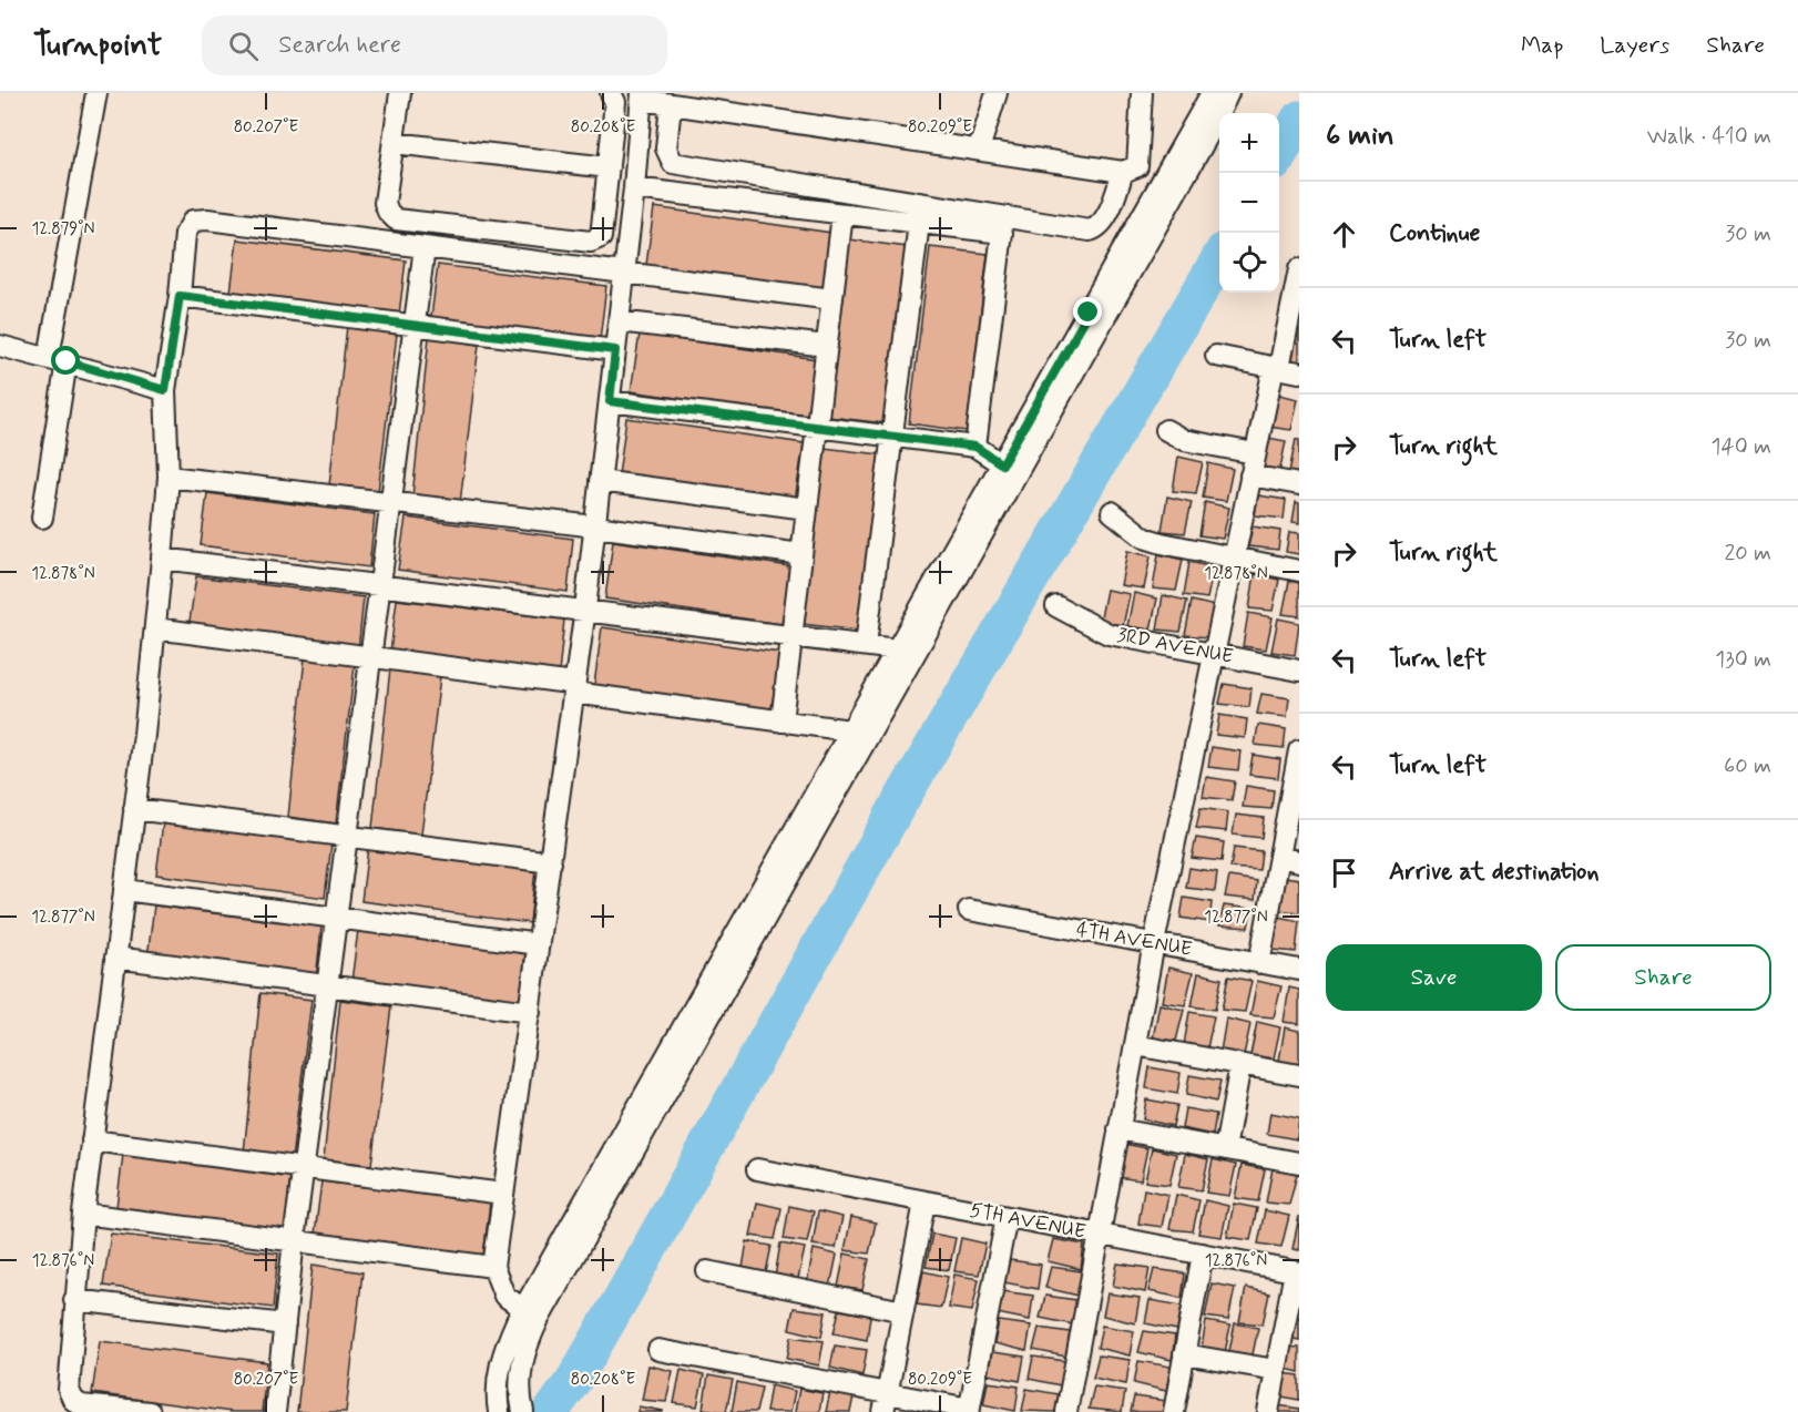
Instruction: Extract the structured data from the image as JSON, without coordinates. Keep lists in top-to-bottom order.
{
  "streets": {
    "street": ["3RD AVENUE", "4TH AVENUE", "5TH AVENUE"]
  },
  "page": {
    "header": "Turnpoint",
    "search": "Search here",
    "nav": ["Map", "Layers", "Share"],
    "heading": ["6 min", "Walk · 410 m"],
    "map_buttons": ["+", "−"],
    "list": [
      ["Continue", "30 m"],
      ["Turn left", "30 m"],
      ["Turn right", "140 m"],
      ["Turn right", "20 m"],
      ["Turn left", "130 m"],
      ["Turn left", "60 m"],
      "Arrive at destination"
    ],
    "buttons": ["Save", "Share"]
  },
  "coordinates": [
    "80.207°E",
    "80.208°E",
    "80.209°E",
    "12.879°N",
    "12.878°N",
    "12.877°N",
    "12.876°N"
  ]
}
